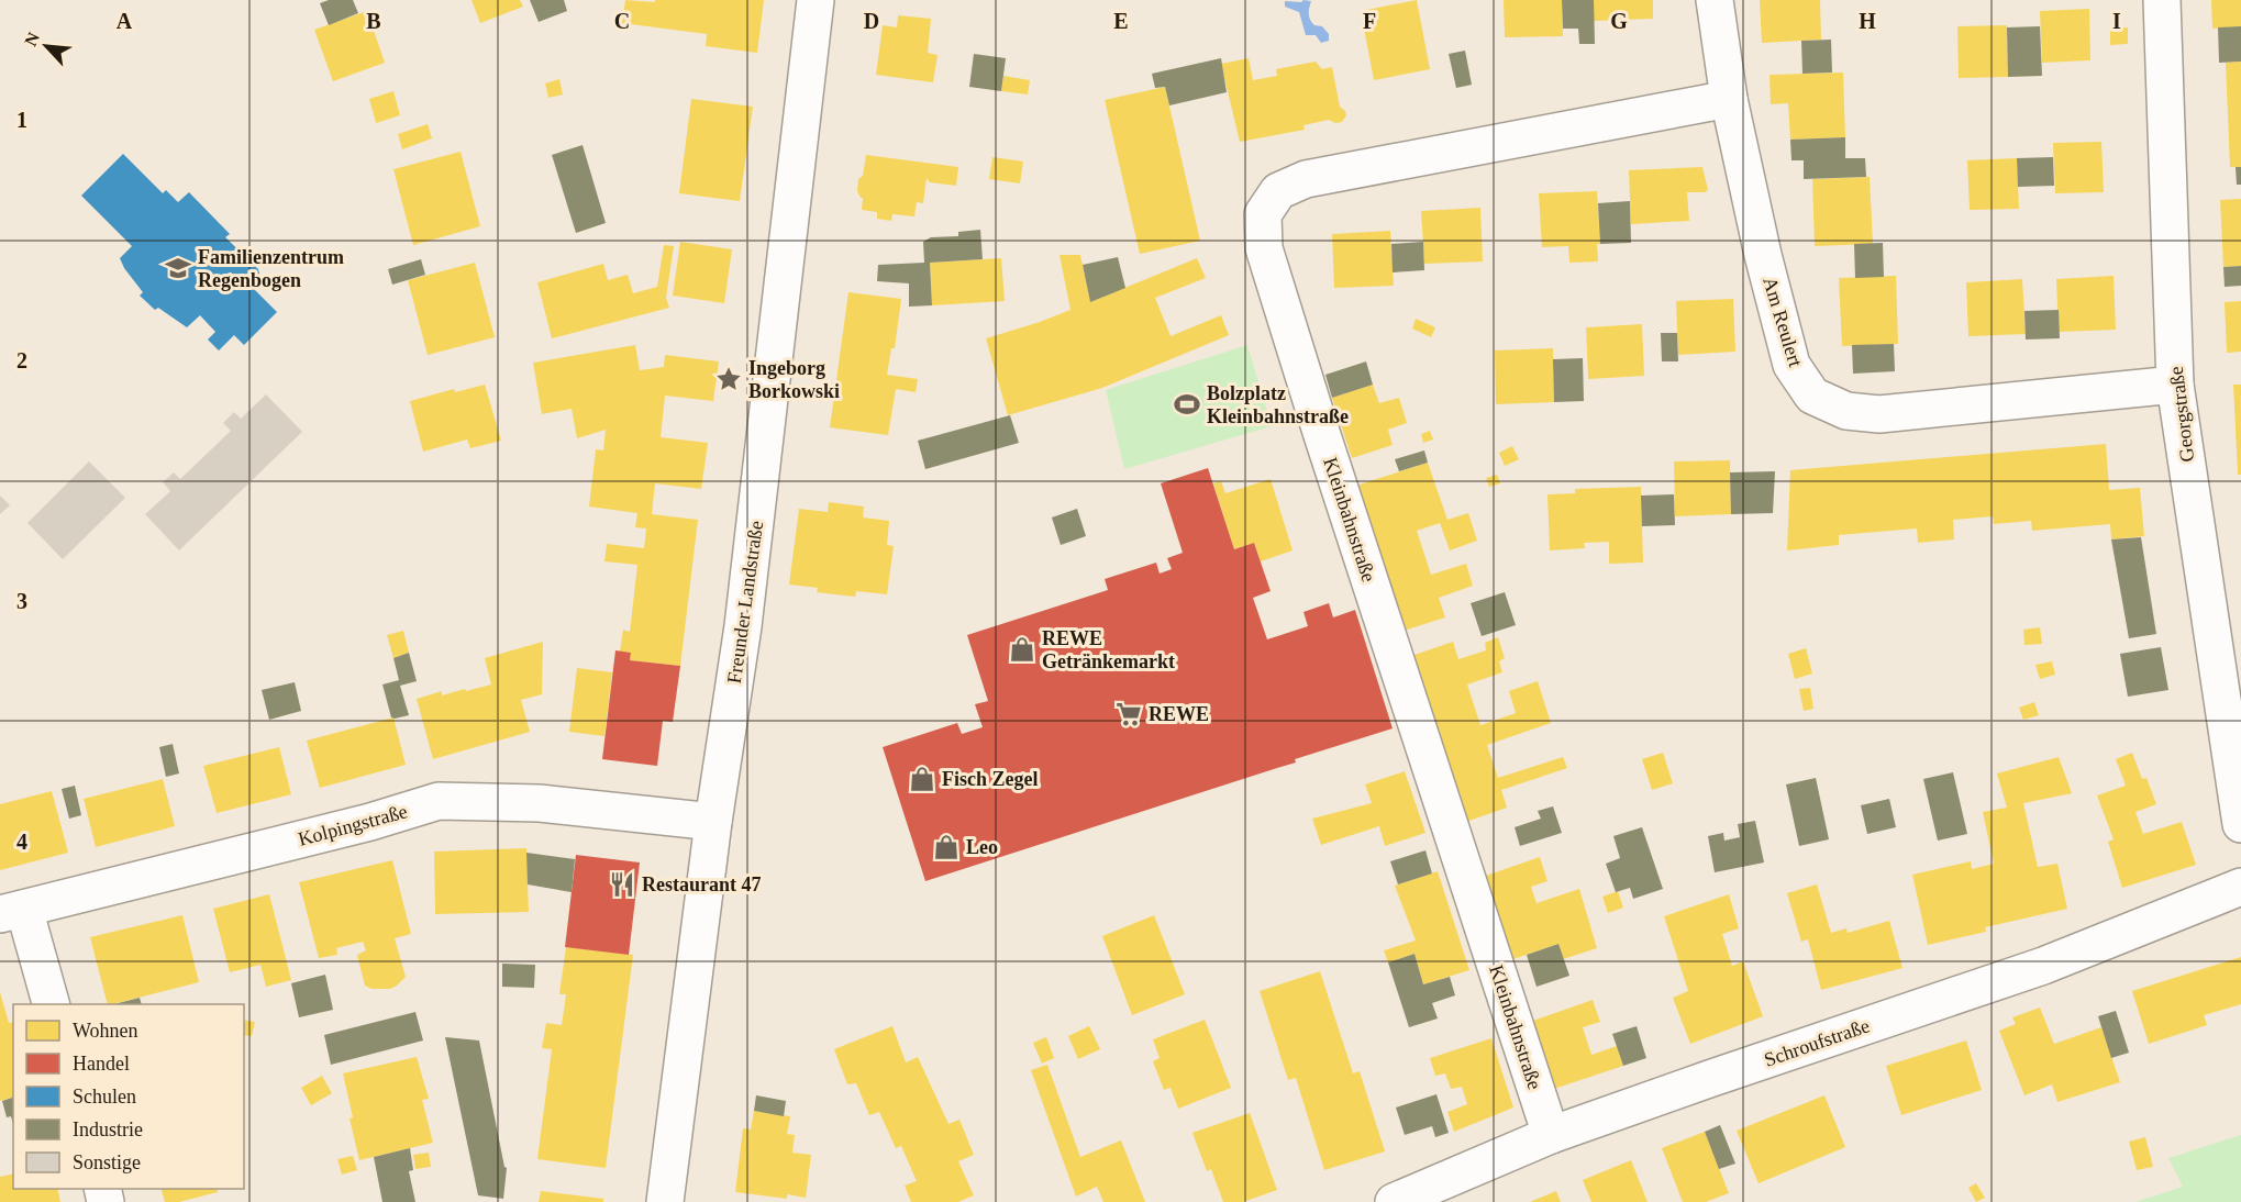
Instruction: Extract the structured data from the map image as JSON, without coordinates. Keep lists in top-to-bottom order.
{
  "streets": {
    "street": [
      "Am Reulert",
      "Georgstraße",
      "Kleinbahnstraße",
      "Freunder Landstraße",
      "Kolpingstraße",
      "Schroufstraße"
    ]
  },
  "crossings": [
    ["Am Reulert", "Georgstraße"],
    ["Am Reulert", "Kleinbahnstraße"],
    ["Kleinbahnstraße", "Schroufstraße"],
    ["Freunder Landstraße", "Kolpingstraße"]
  ],
  "places": {
    "school or university": ["Familienzentrum Regenbogen"],
    "place": ["Ingeborg Borkowski"],
    "sports": ["Bolzplatz Kleinbahnstraße"],
    "shop": ["REWE Getränkemarkt", "Fisch Zegel", "Leo"],
    "supermarket": ["REWE"],
    "restaurant": ["Restaurant 47"]
  },
  "legend": [
    "Wohnen",
    "Handel",
    "Schulen",
    "Industrie",
    "Sonstige"
  ],
  "north": "top left",
  "grid": {
    "columns": [
      "A",
      "B",
      "C",
      "D",
      "E",
      "F",
      "G",
      "H",
      "I"
    ],
    "rows": [
      "1",
      "2",
      "3",
      "4"
    ]
  }
}
